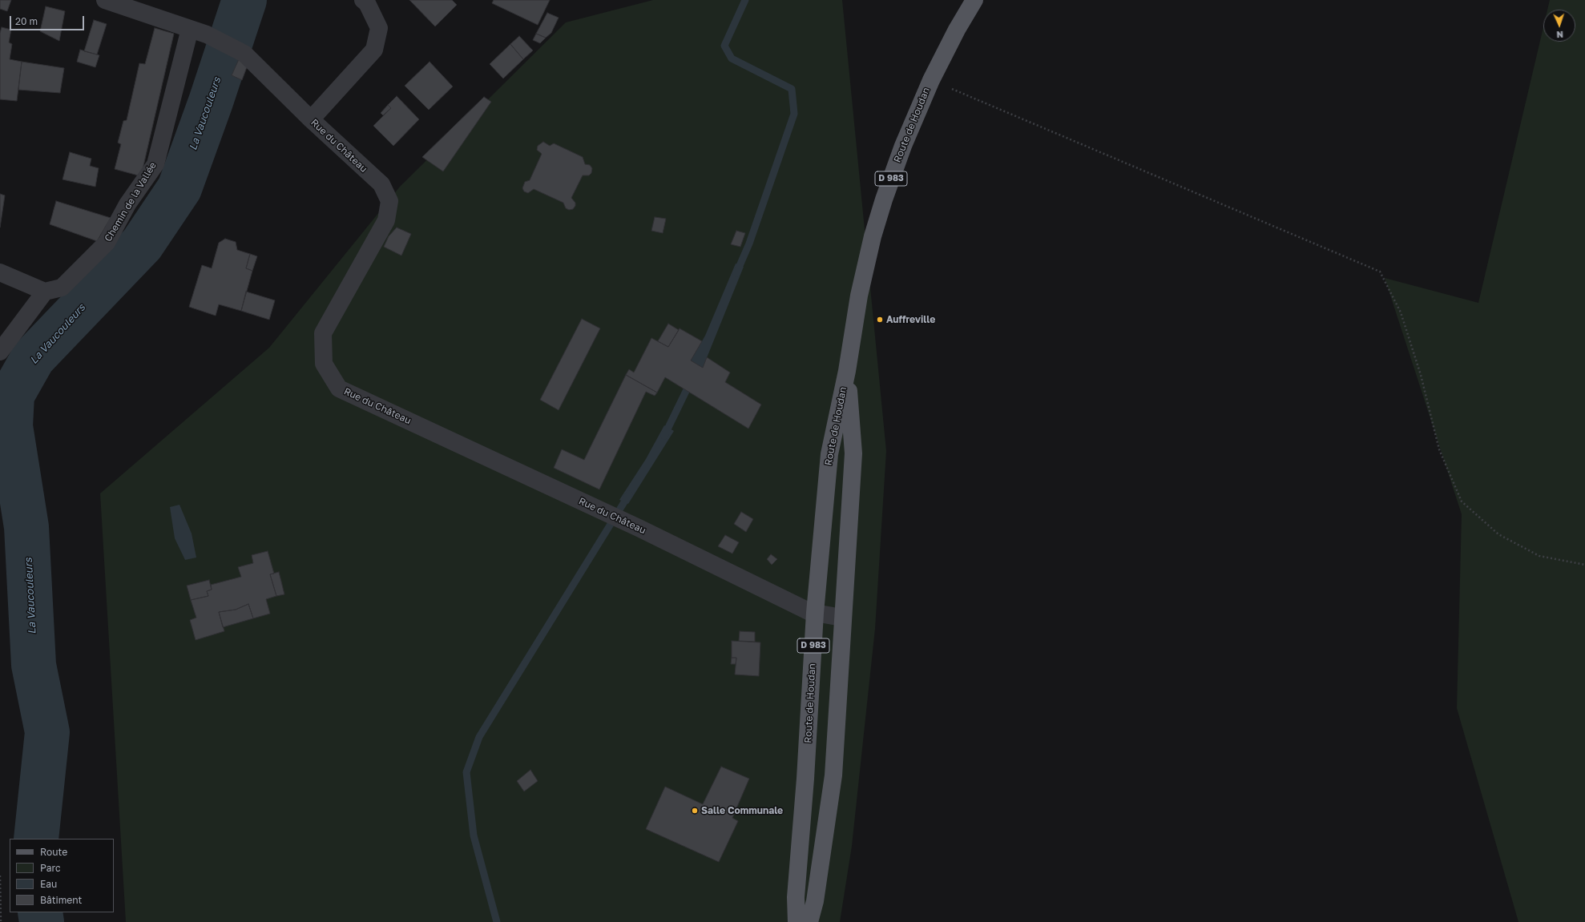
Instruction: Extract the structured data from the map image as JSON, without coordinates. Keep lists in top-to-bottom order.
{
  "streets": {
    "main road": ["Route de Houdan", "D 983"],
    "street": ["Rue du Château", "Chemin de la Vallée"]
  },
  "crossings": [
    ["Route de Houdan", "Rue du Château"],
    ["Rue du Château", "Chemin de la Vallée"]
  ],
  "water": ["La Vaucouleurs"],
  "places": ["Auffreville", "Salle Communale"],
  "legend": [
    "Route",
    "Parc",
    "Eau",
    "Bâtiment"
  ],
  "scale_bar": "20 m",
  "north": "bottom"
}
